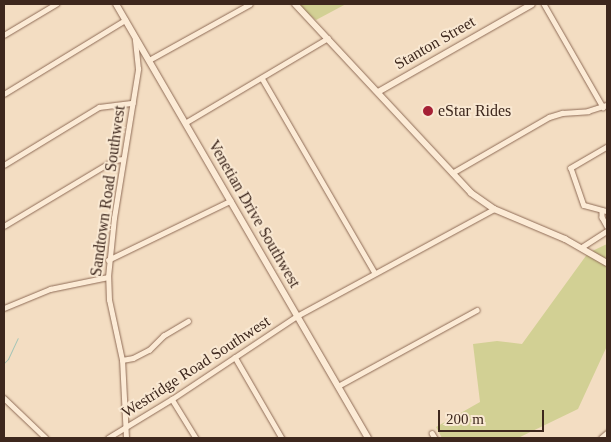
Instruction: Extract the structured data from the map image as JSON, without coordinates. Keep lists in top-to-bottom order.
{
  "streets": {
    "street": [
      "Stanton Street",
      "Sandtown Road Southwest",
      "Venetian Drive Southwest",
      "Westridge Road Southwest"
    ]
  },
  "crossings": [
    ["Sandtown Road Southwest", "Venetian Drive Southwest"],
    ["Sandtown Road Southwest", "Westridge Road Southwest"],
    ["Venetian Drive Southwest", "Westridge Road Southwest"]
  ],
  "places": ["eStar Rides"],
  "scale_bar": "200 m"
}
